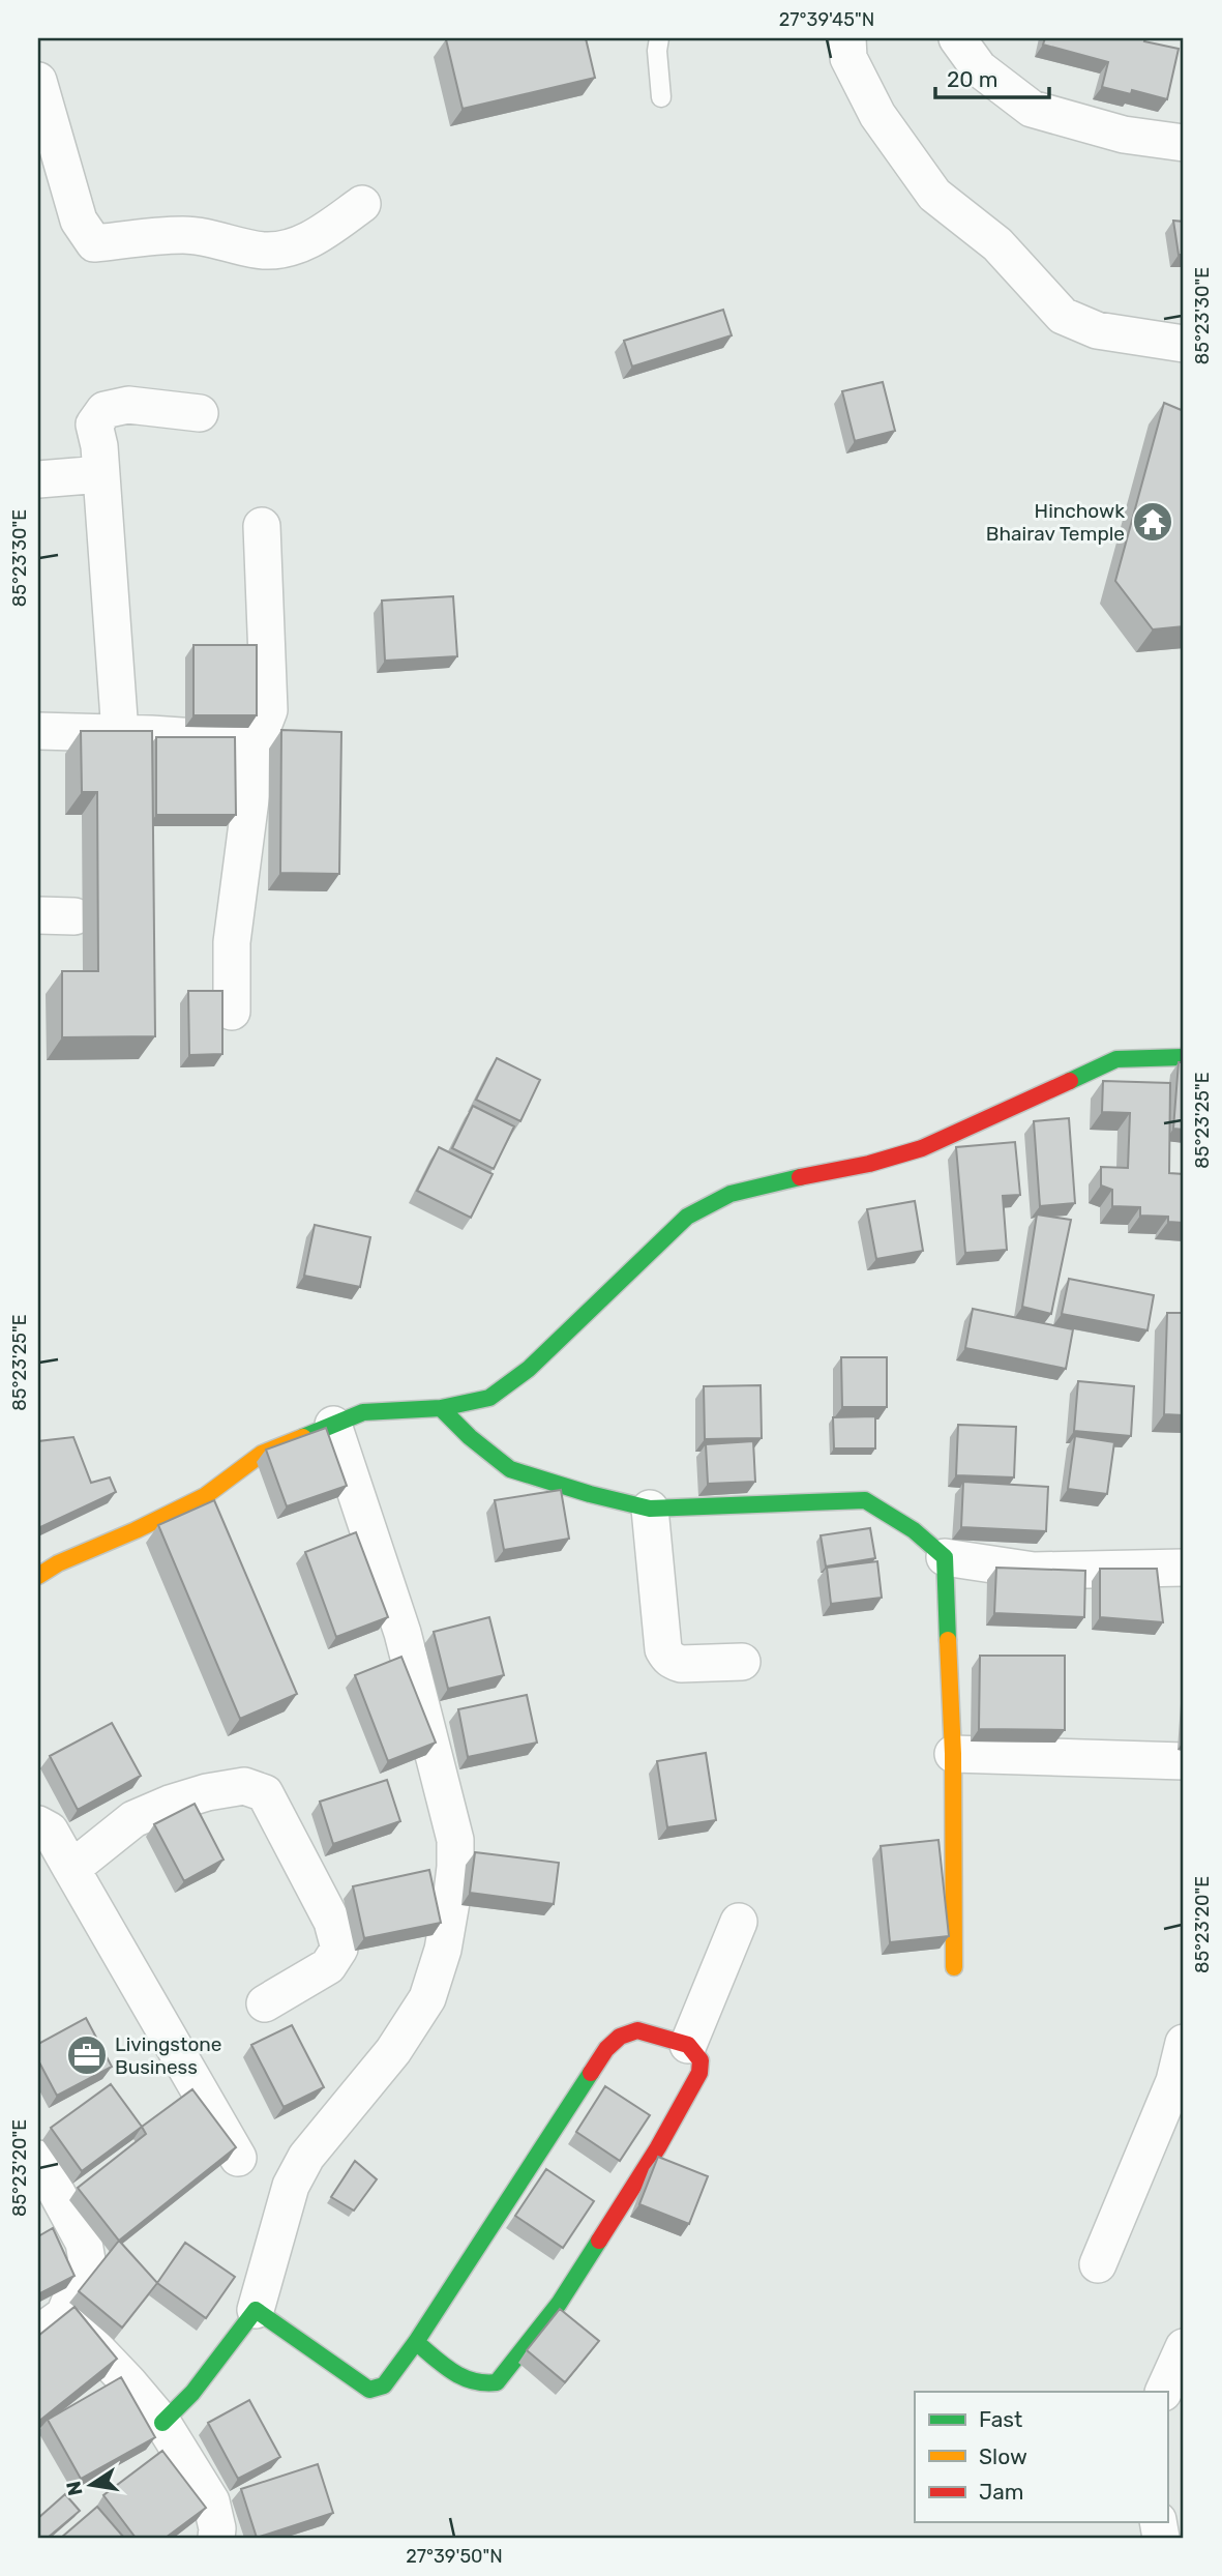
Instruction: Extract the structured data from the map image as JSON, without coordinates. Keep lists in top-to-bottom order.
{
  "places": {
    "temple": ["Hinchowk Bhairav Temple"],
    "office": ["Livingstone Business"]
  },
  "legend": ["Fast", "Slow", "Jam"],
  "scale_bar": "20 m",
  "north": "left",
  "coordinates": [
    "27°39'45\"N",
    "85°23'30\"E",
    "85°23'25\"E",
    "85°23'20\"E",
    "27°39'50\"N"
  ]
}
